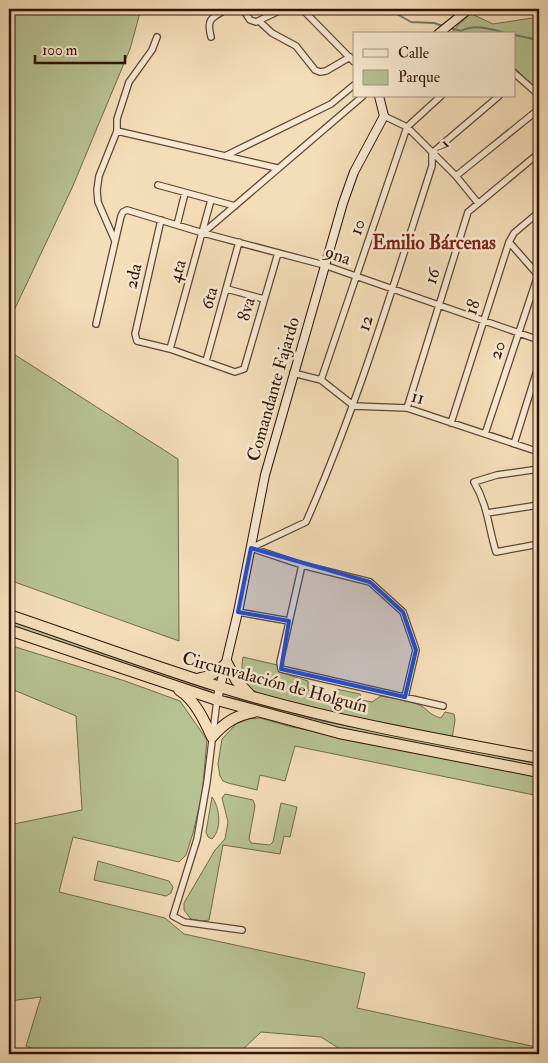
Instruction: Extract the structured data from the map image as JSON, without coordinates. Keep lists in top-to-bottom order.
{
  "streets": {
    "highway": ["Circunvalación de Holguín"],
    "street": [
      "7",
      "10",
      "9na",
      "4ta",
      "2da",
      "16",
      "6ta",
      "18",
      "8va",
      "12",
      "20",
      "Comandante Fajardo",
      "11"
    ]
  },
  "crossings": [
    ["7", "10"],
    ["7", "16"],
    ["7", "12"],
    ["7", "Comandante Fajardo"],
    ["10", "9na"],
    ["9na", "4ta"],
    ["9na", "2da"],
    ["9na", "16"],
    ["9na", "6ta"],
    ["9na", "18"],
    ["9na", "8va"],
    ["9na", "12"],
    ["9na", "20"],
    ["9na", "Comandante Fajardo"],
    ["4ta", "2da"],
    ["16", "11"],
    ["6ta", "8va"],
    ["18", "11"],
    ["12", "Comandante Fajardo"],
    ["12", "11"],
    ["20", "11"],
    ["Comandante Fajardo", "Circunvalación de Holguín"]
  ],
  "districts": ["Emilio Bárcenas"],
  "legend": ["Calle", "Parque"],
  "scale_bar": "100 m"
}
